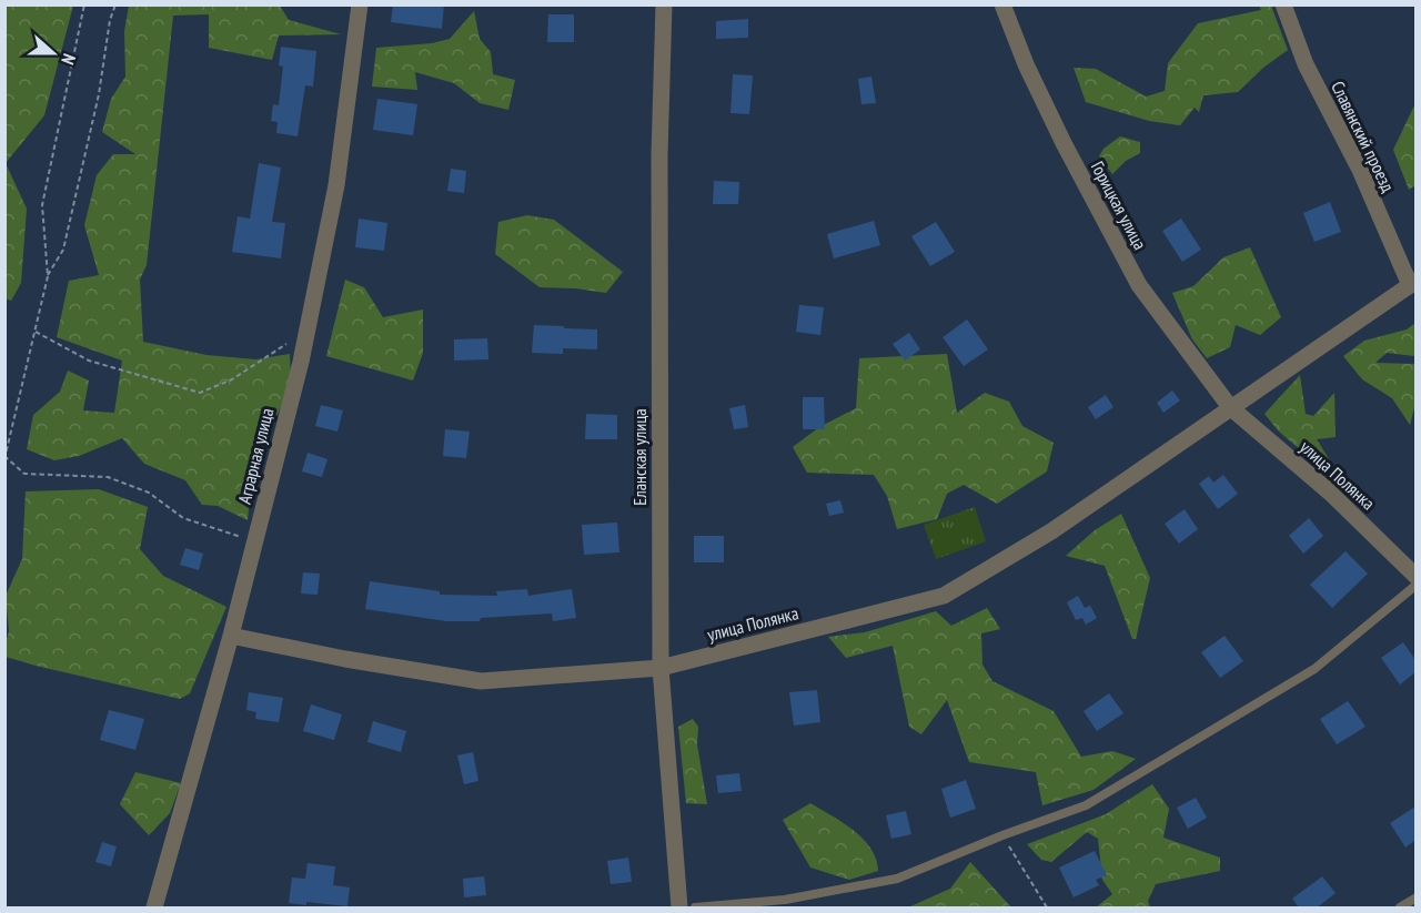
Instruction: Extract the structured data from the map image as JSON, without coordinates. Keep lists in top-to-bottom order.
{
  "streets": {
    "street": [
      "Славянский проезд",
      "Горицкая улица",
      "Аграрная улица",
      "Еланская улица",
      "улица Полянка"
    ]
  },
  "crossings": [
    ["Славянский проезд", "улица Полянка"],
    ["Горицкая улица", "улица Полянка"],
    ["Аграрная улица", "улица Полянка"],
    ["Еланская улица", "улица Полянка"]
  ],
  "north": "right"
}
